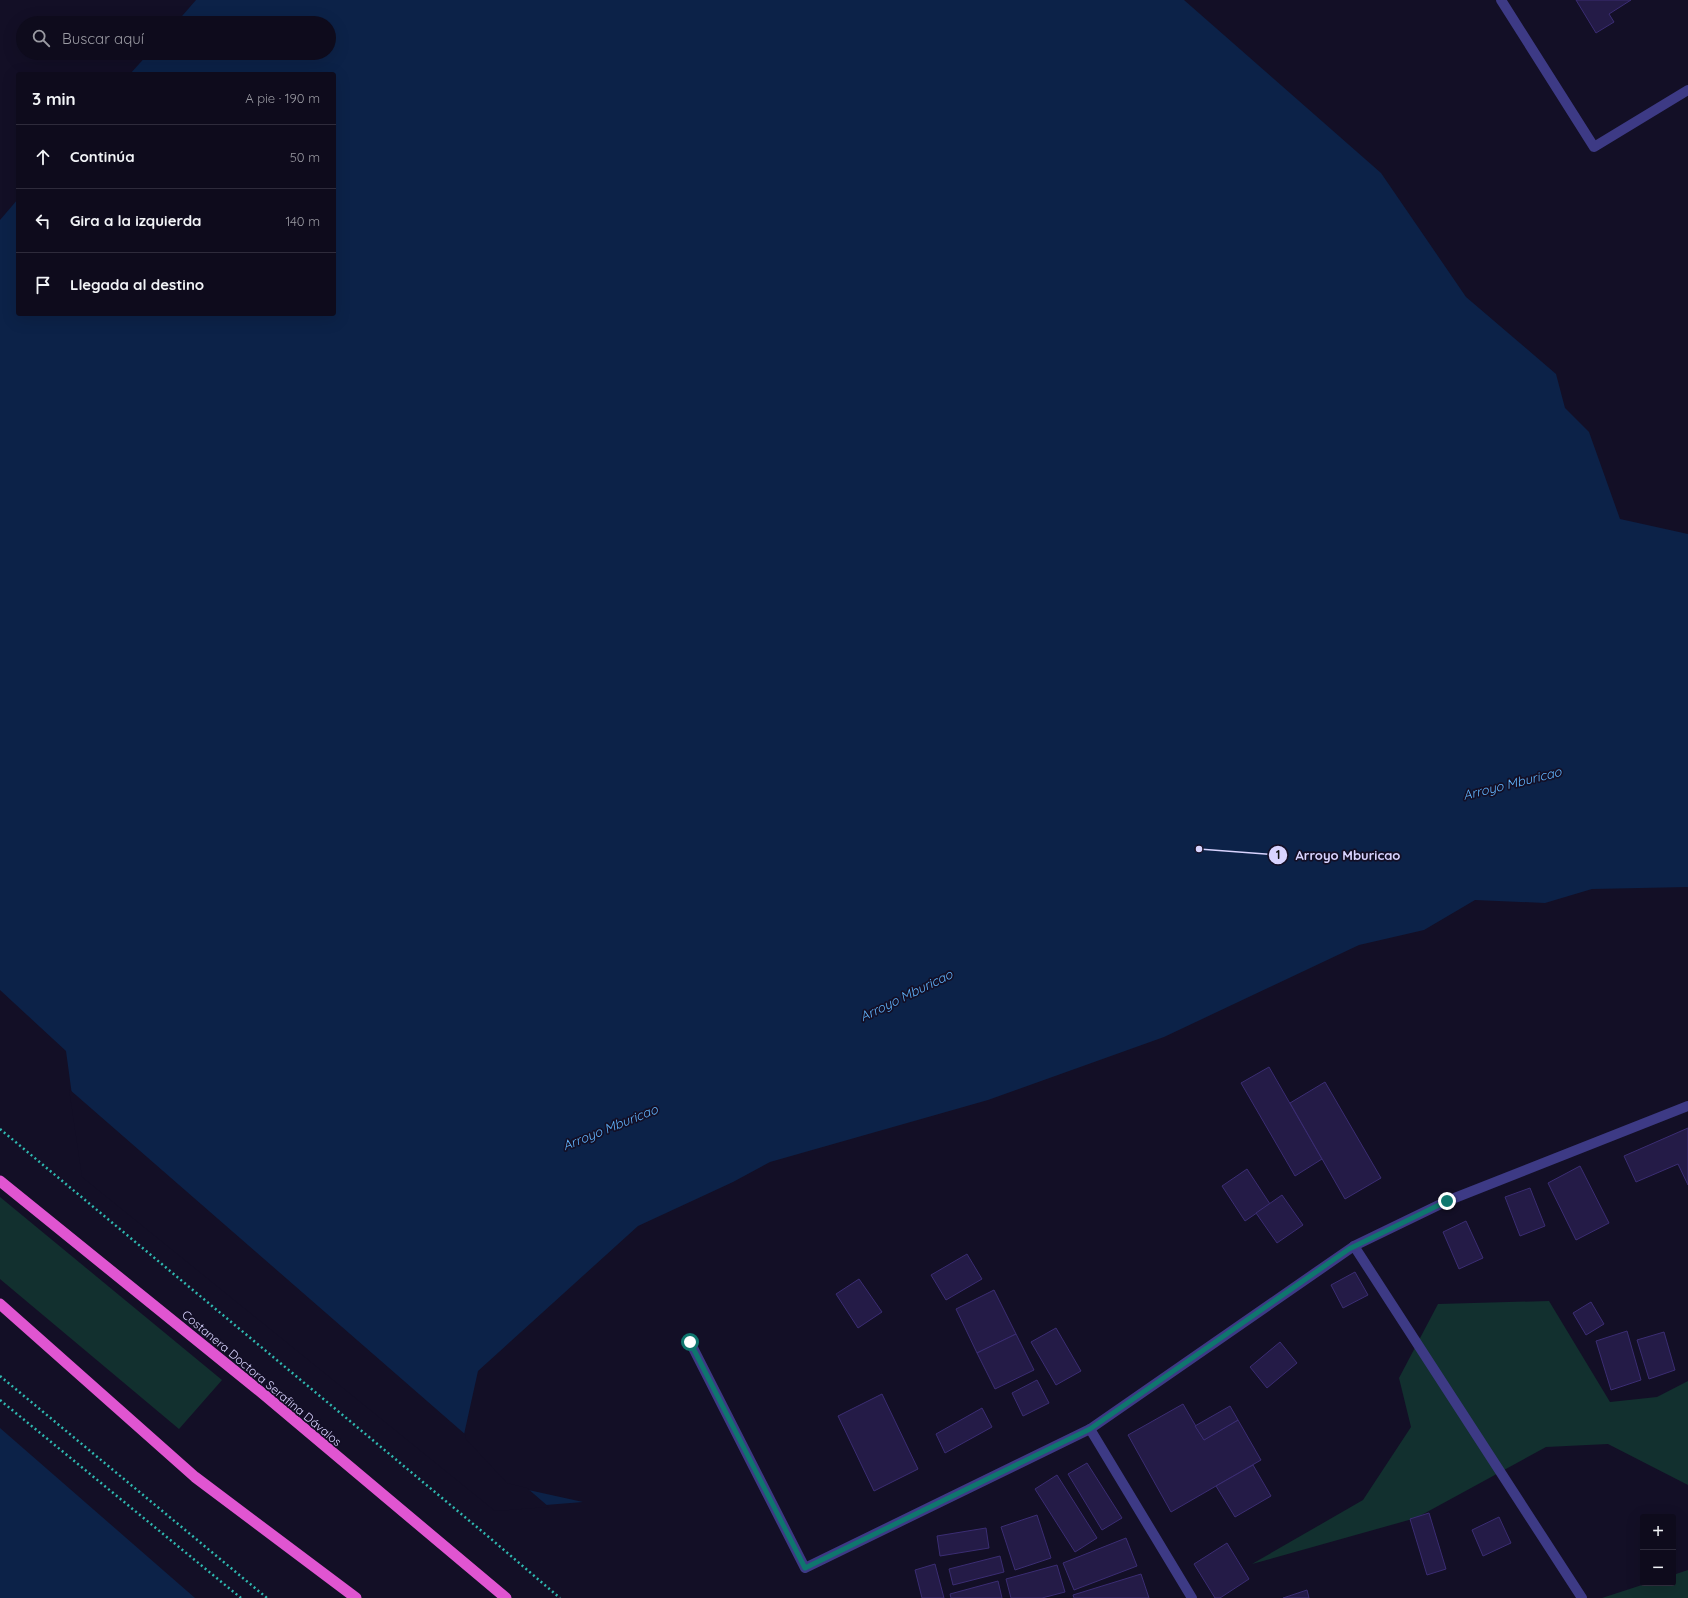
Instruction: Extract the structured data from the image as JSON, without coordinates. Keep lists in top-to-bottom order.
{
  "streets": {
    "highway": ["Costanera Doctora Serafina Dávalos"]
  },
  "water": ["Arroyo Mburicao"],
  "places": ["Arroyo Mburicao"],
  "page": {
    "search": "Buscar aquí",
    "heading": ["3 min", "A pie · 190 m"],
    "list": [
      ["Continúa", "50 m"],
      ["Gira a la izquierda", "140 m"],
      "Llegada al destino"
    ],
    "map_buttons": ["+", "−"]
  }
}
